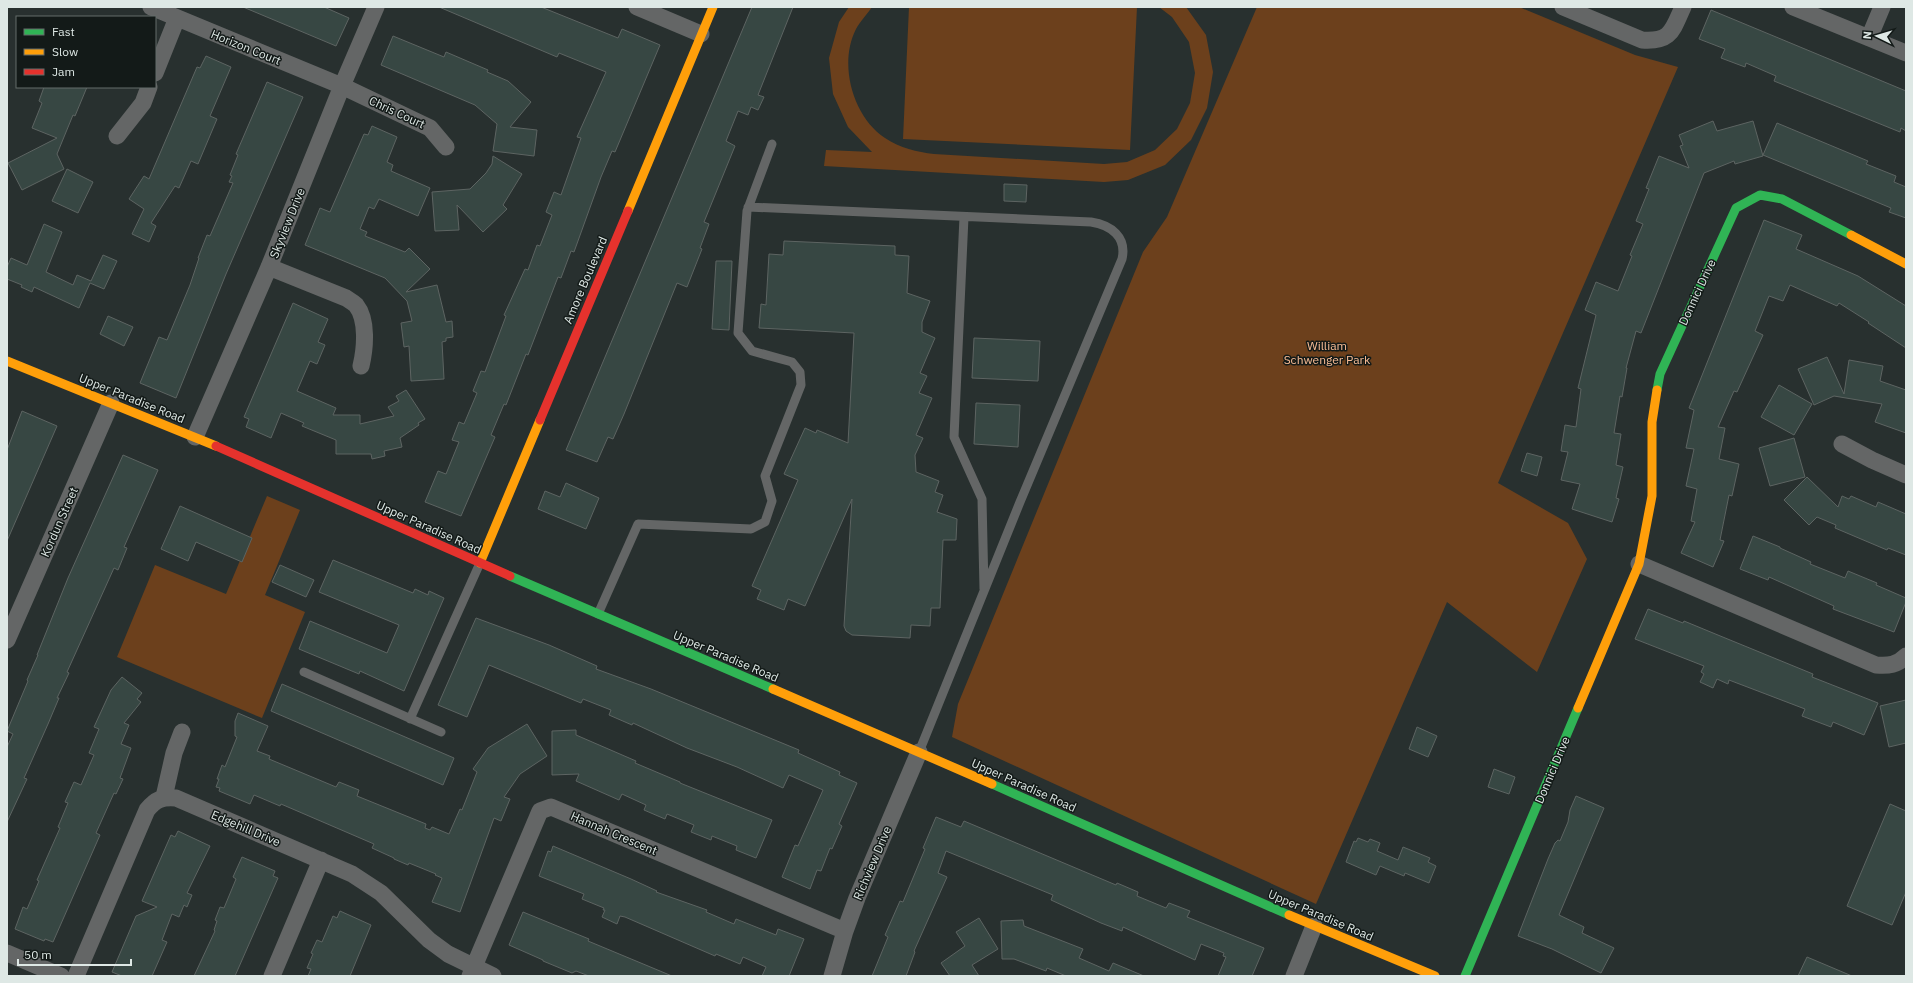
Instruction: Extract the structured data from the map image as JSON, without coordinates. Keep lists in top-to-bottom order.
{
  "streets": {
    "street": [
      "Horizon Court",
      "Chris Court",
      "Skyview Drive",
      "Amore Boulevard",
      "Donnici Drive",
      "Upper Paradise Road",
      "Kordun Street",
      "Edgehill Drive",
      "Hannah Crescent",
      "Richview Drive"
    ]
  },
  "crossings": [
    ["Horizon Court", "Chris Court"],
    ["Horizon Court", "Skyview Drive"],
    ["Chris Court", "Skyview Drive"],
    ["Skyview Drive", "Upper Paradise Road"],
    ["Amore Boulevard", "Upper Paradise Road"],
    ["Upper Paradise Road", "Kordun Street"],
    ["Upper Paradise Road", "Richview Drive"],
    ["Edgehill Drive", "Hannah Crescent"],
    ["Hannah Crescent", "Richview Drive"]
  ],
  "parks": ["William Schwenger Park"],
  "legend": ["Fast", "Slow", "Jam"],
  "scale_bar": "50 m",
  "north": "left"
}
